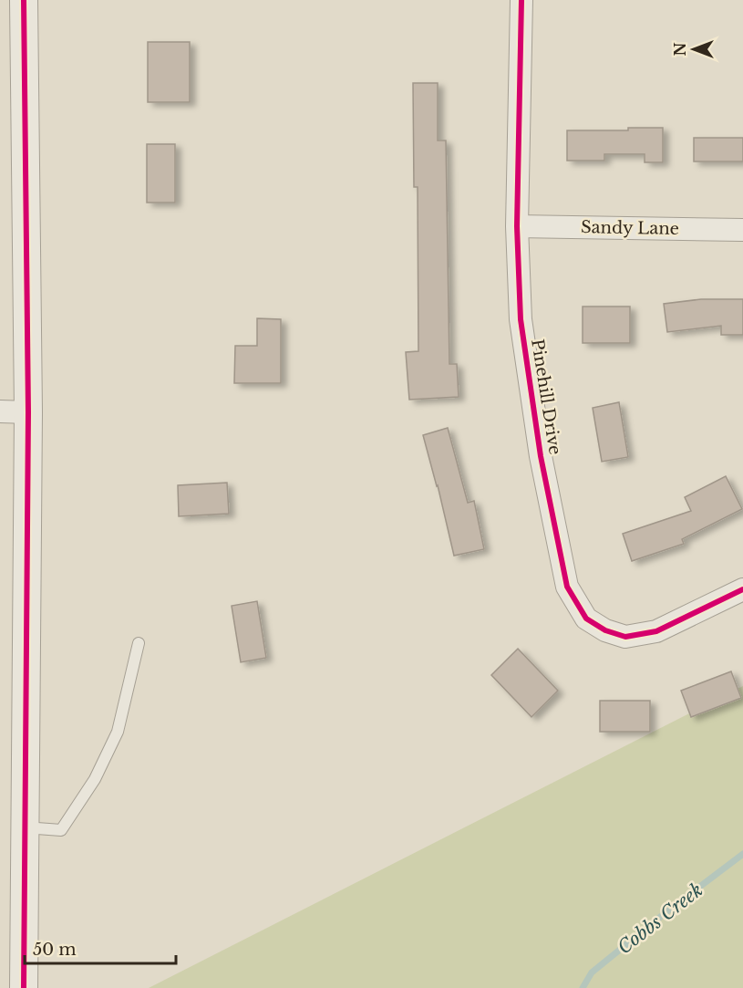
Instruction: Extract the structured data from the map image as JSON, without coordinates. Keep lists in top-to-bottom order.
{
  "streets": {
    "street": ["Sandy Lane", "Pinehill Drive"]
  },
  "crossings": [
    ["Sandy Lane", "Pinehill Drive"]
  ],
  "water": ["Cobbs Creek"],
  "scale_bar": "50 m",
  "north": "left"
}
